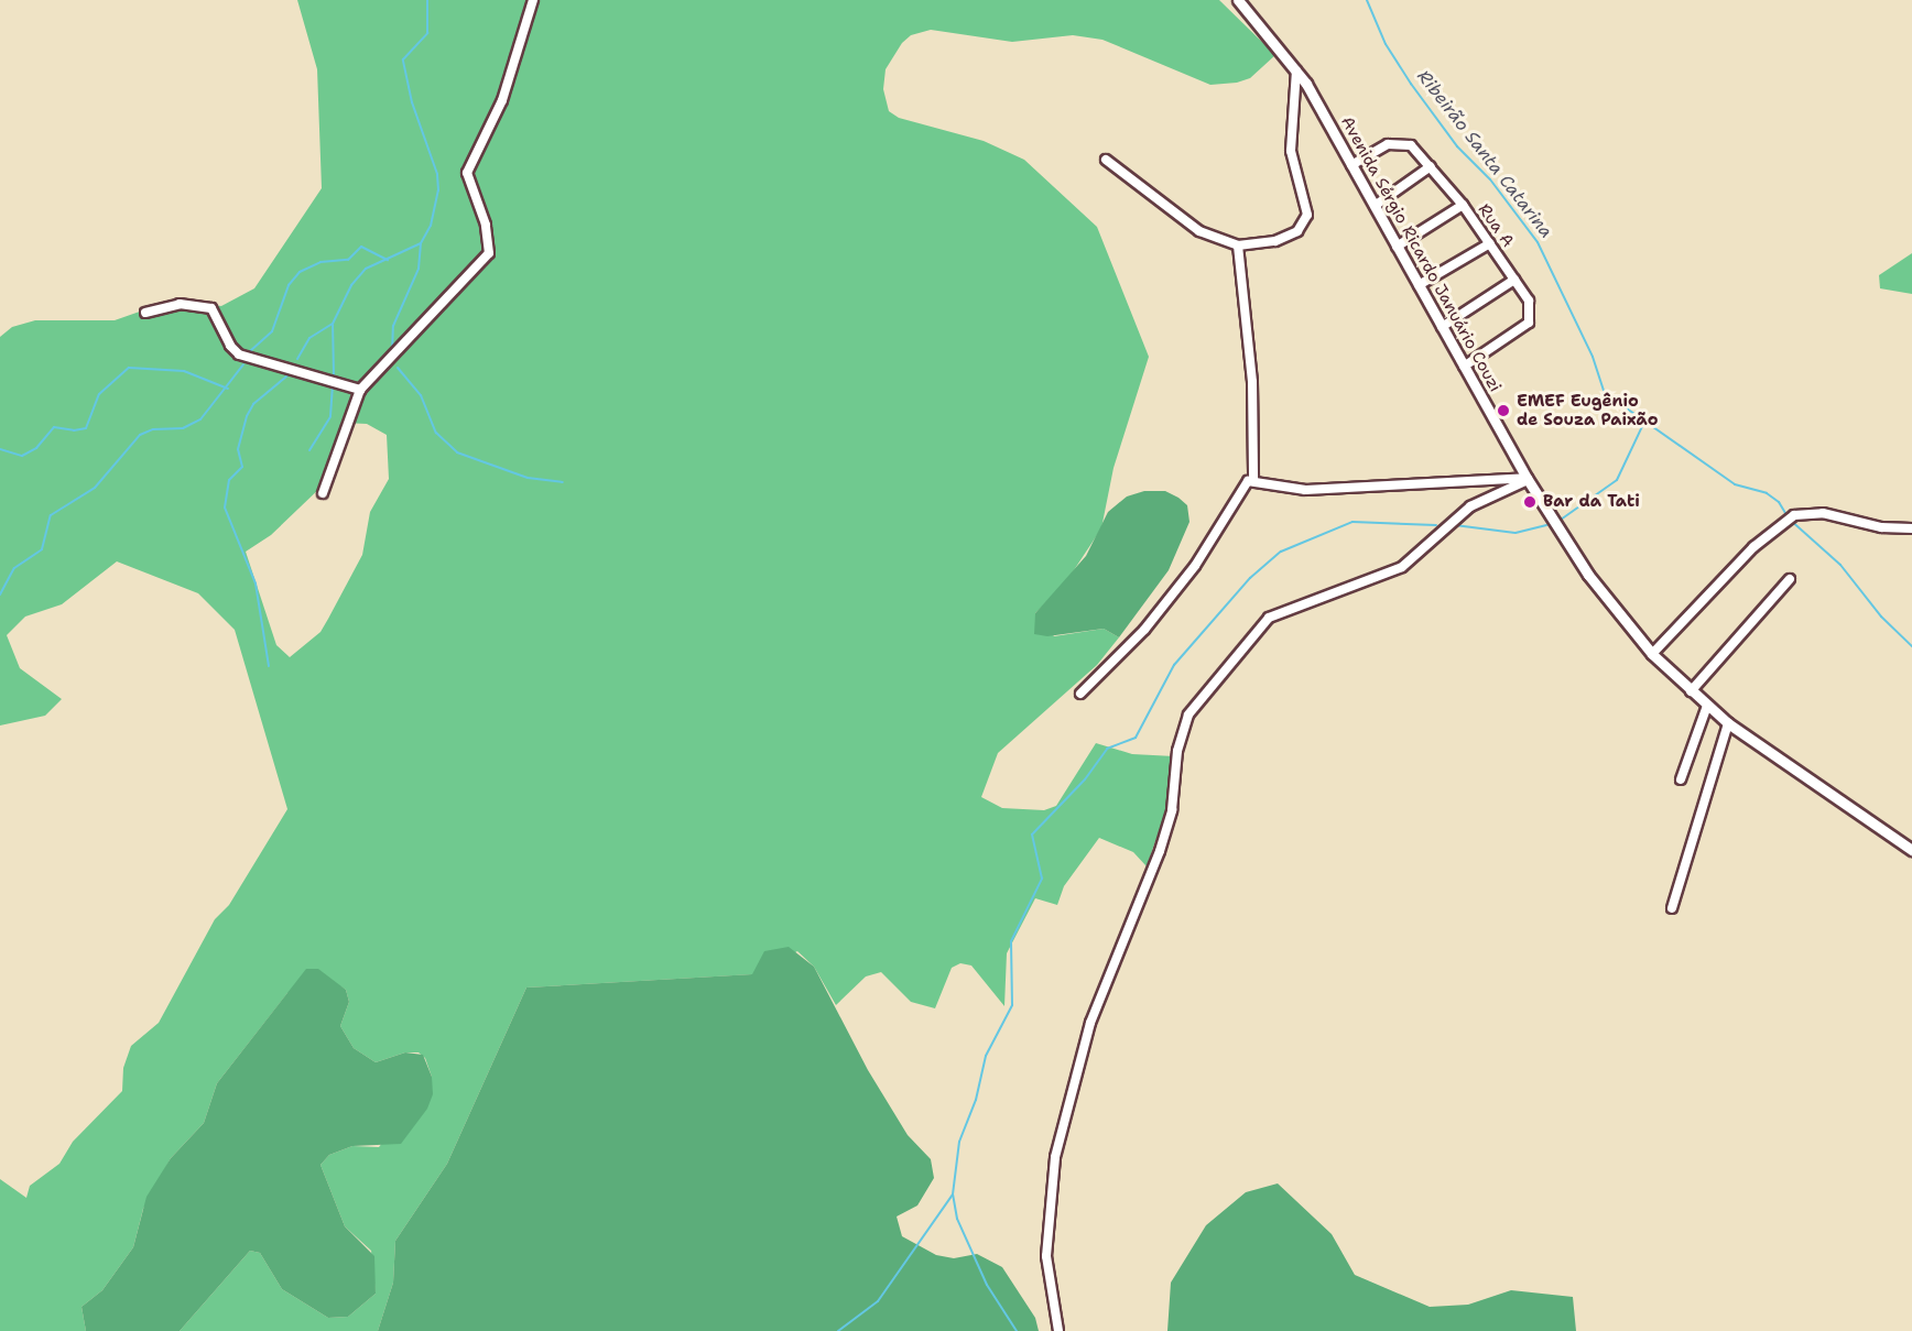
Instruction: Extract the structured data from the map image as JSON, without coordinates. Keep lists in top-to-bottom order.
{
  "streets": {
    "street": ["Rua A", "Avenida Sérgio Ricardo Januário Couzi"]
  },
  "crossings": [
    ["Rua A", "Avenida Sérgio Ricardo Januário Couzi"]
  ],
  "water": ["Ribeirão Santa Catarina"],
  "places": ["EMEF Eugênio de Souza Paixão", "Bar da Tati"]
}
